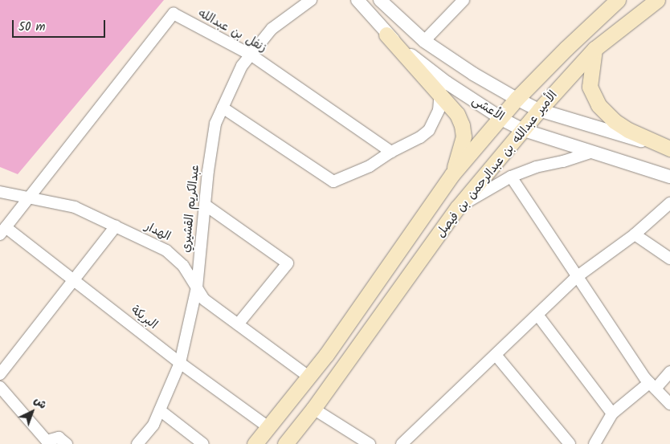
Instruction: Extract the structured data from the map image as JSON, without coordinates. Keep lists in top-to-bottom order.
{
  "streets": {
    "main road": ["الأمير عبدالله بن عبدالرحمن بن فيصل"],
    "street": [
      "زنفل بن عبدالله",
      "الأعشى",
      "عبدالكريم القشيري",
      "الهدار",
      "البريكة"
    ]
  },
  "crossings": [
    ["زنفل بن عبدالله", "عبدالكريم القشيري"],
    ["زنفل بن عبدالله", "الهدار"],
    ["الأعشى", "الأمير عبدالله بن عبدالرحمن بن فيصل"],
    ["الأمير عبدالله بن عبدالرحمن بن فيصل", "الهدار"],
    ["الأمير عبدالله بن عبدالرحمن بن فيصل", "البريكة"],
    ["عبدالكريم القشيري", "الهدار"],
    ["عبدالكريم القشيري", "البريكة"]
  ],
  "scale_bar": "50 m",
  "north": "top right"
}
